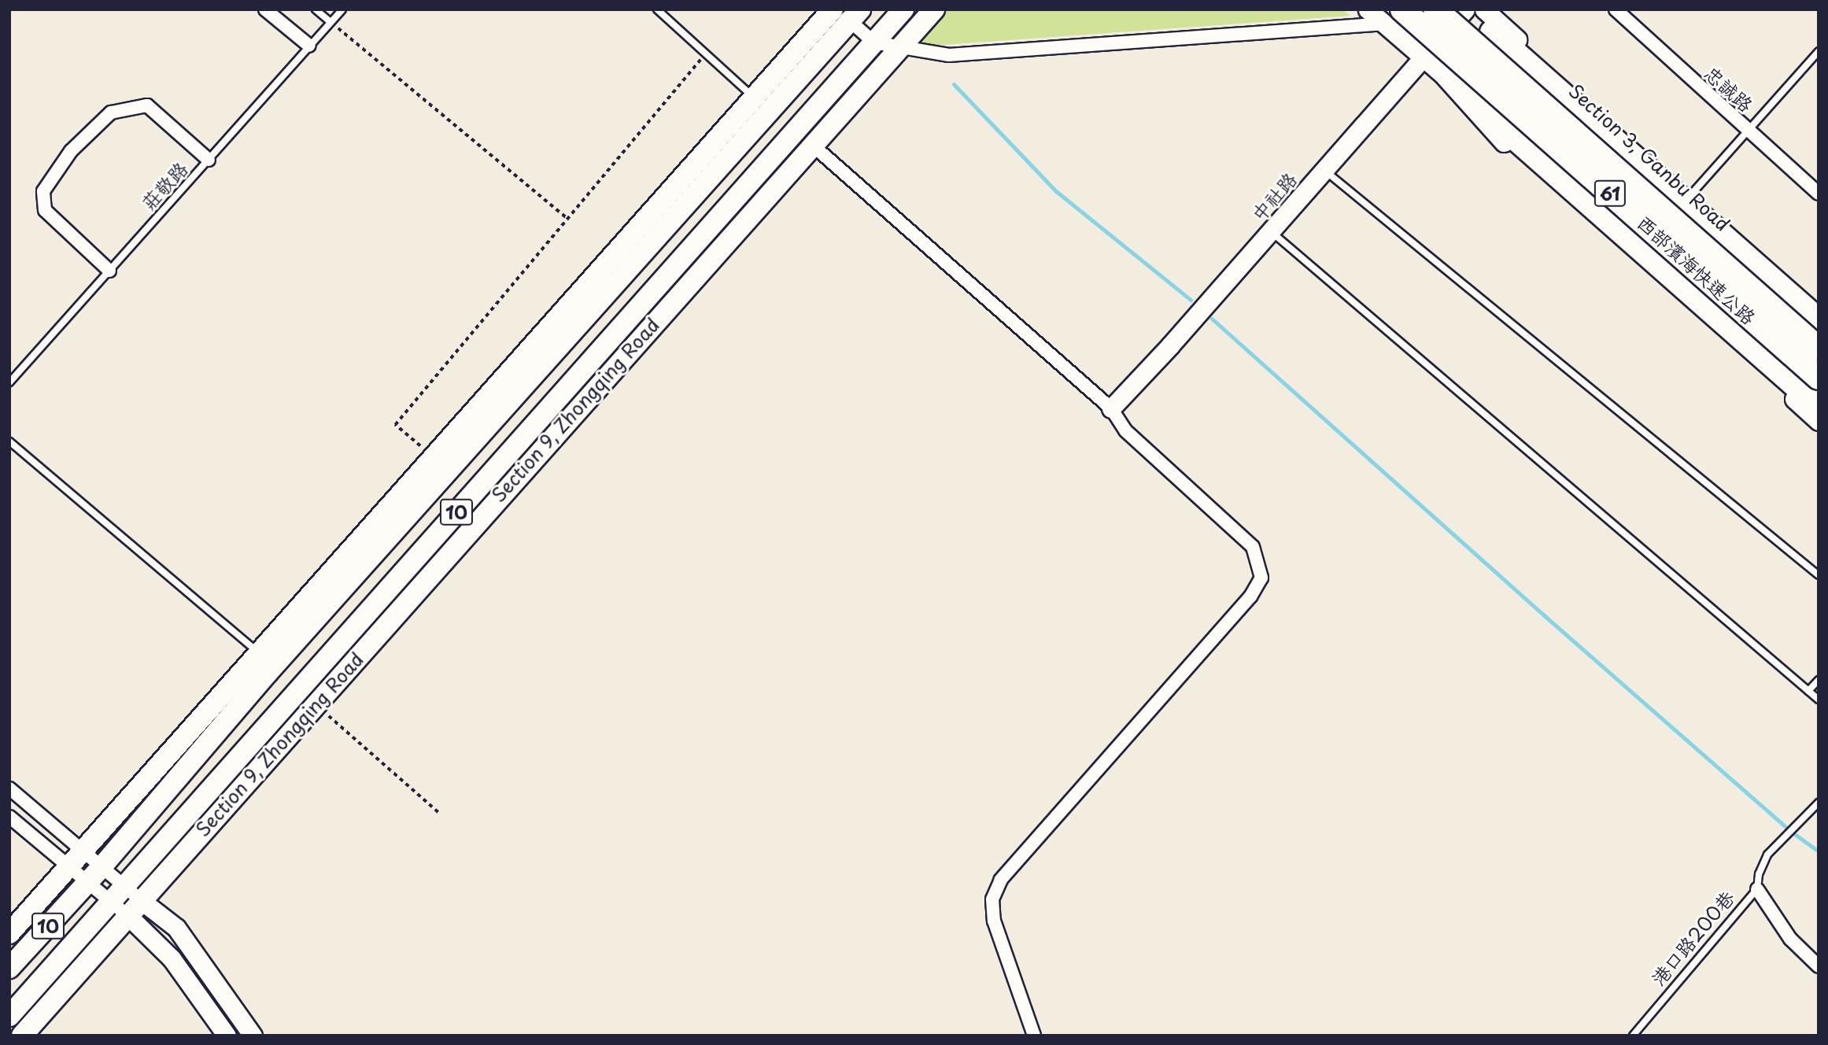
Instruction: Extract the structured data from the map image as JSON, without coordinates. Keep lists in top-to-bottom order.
{
  "streets": {
    "highway": ["61", "西部濱海快速公路"],
    "main road": ["Section 9, Zhongqing Road", "10"],
    "street": [
      "忠誠路",
      "Section 3, Ganbu Road",
      "中社路",
      "港口路200巷"
    ],
    "lane": ["莊敬路"]
  },
  "crossings": [
    ["Section 3, Ganbu Road", "中社路"]
  ]
}
